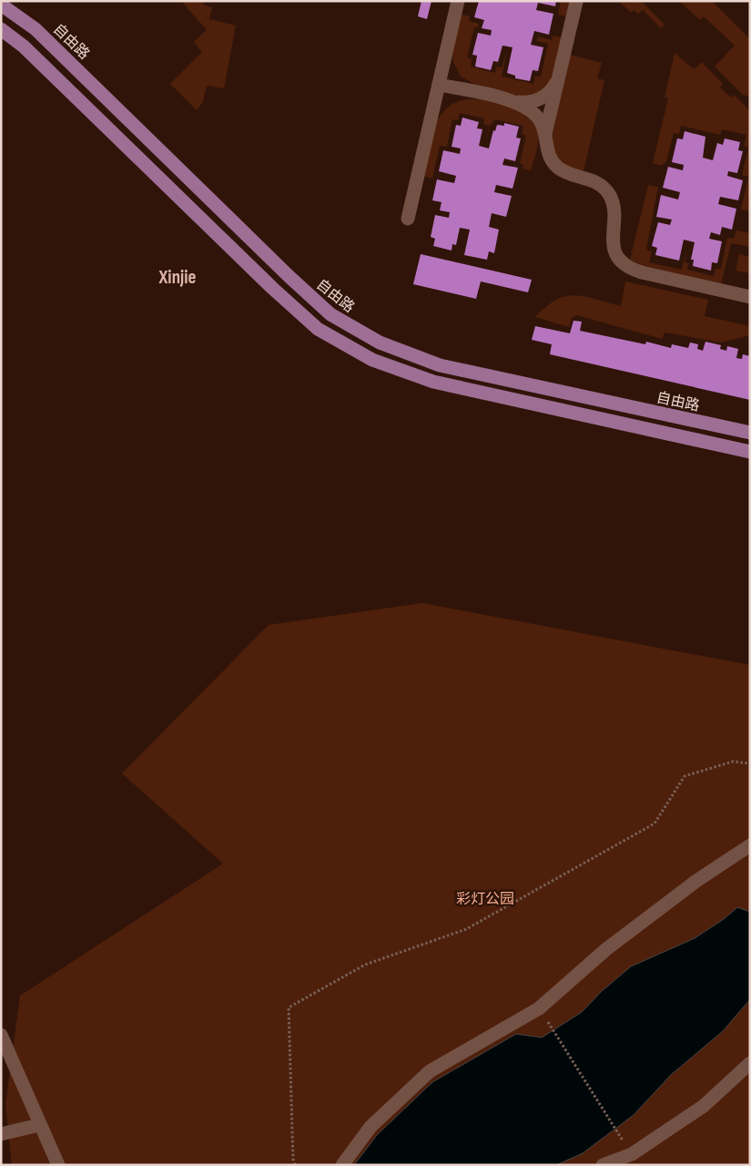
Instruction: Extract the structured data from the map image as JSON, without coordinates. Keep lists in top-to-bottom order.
{
  "streets": {
    "main road": ["自由路"]
  },
  "districts": ["Xinjie"],
  "parks": ["彩灯公园"]
}
